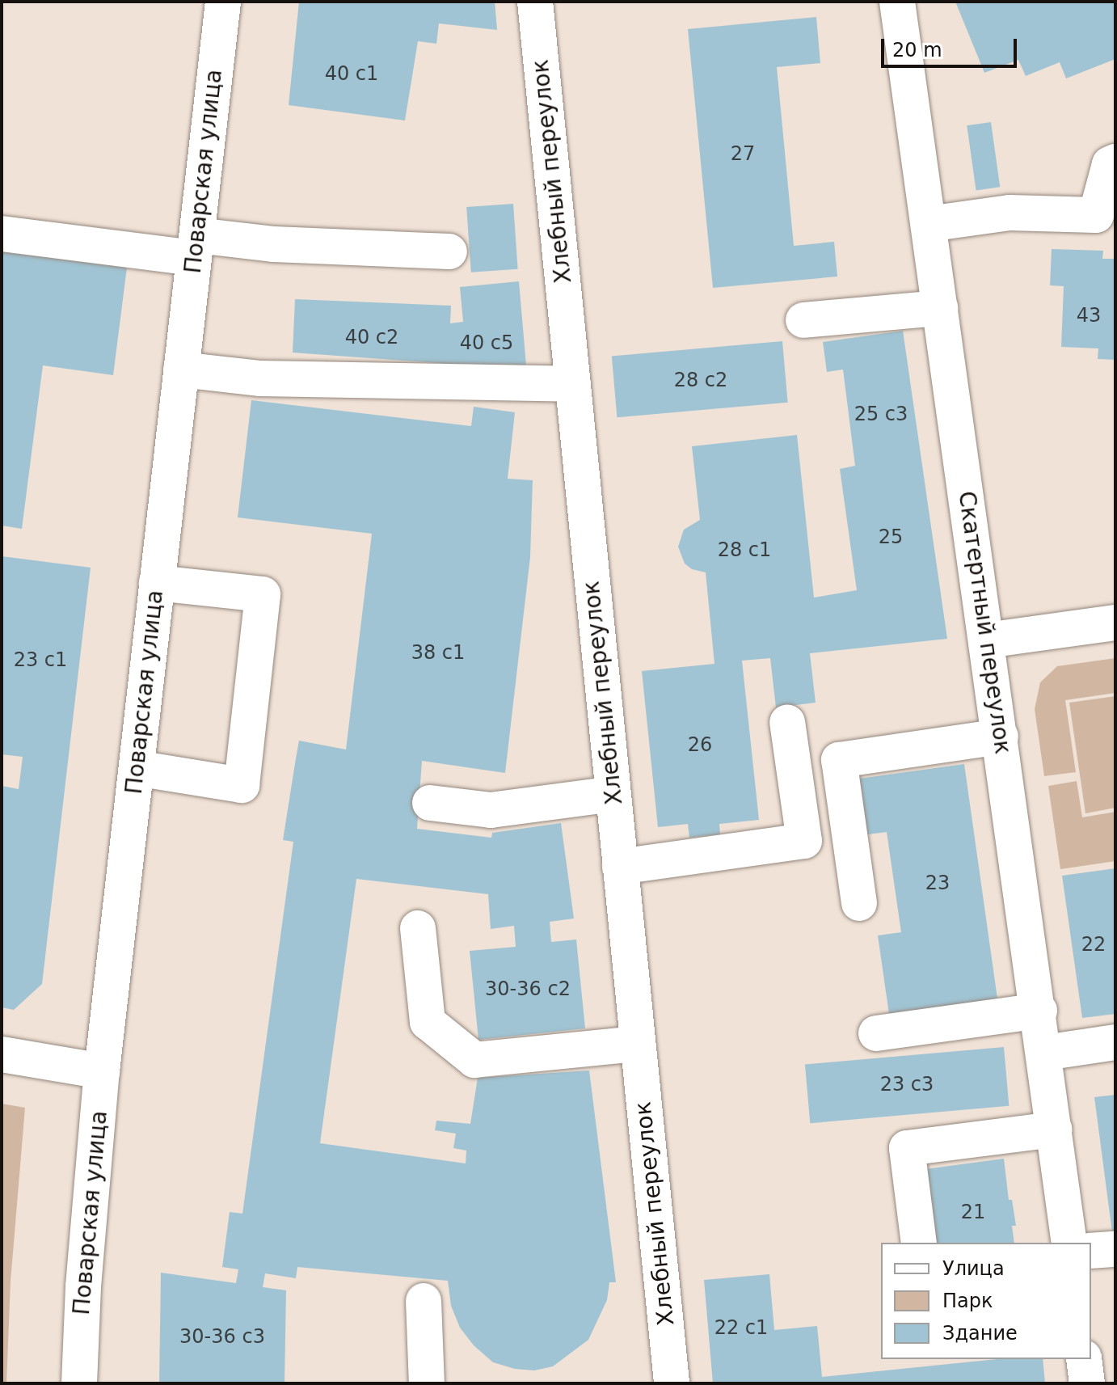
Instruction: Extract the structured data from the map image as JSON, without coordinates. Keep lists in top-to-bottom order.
{
  "streets": {
    "street": ["Поварская улица", "Хлебный переулок", "Скатертный переулок"]
  },
  "house_numbers": [
    "40 с1",
    "27",
    "43",
    "40 с2",
    "40 с5",
    "28 с2",
    "25 с3",
    "25",
    "28 с1",
    "38 с1",
    "23 с1",
    "26",
    "23",
    "22",
    "30-36 с2",
    "23 с3",
    "21",
    "22 с1",
    "30-36 с3"
  ],
  "legend": ["Улица", "Парк", "Здание"],
  "scale_bar": "20 m"
}
